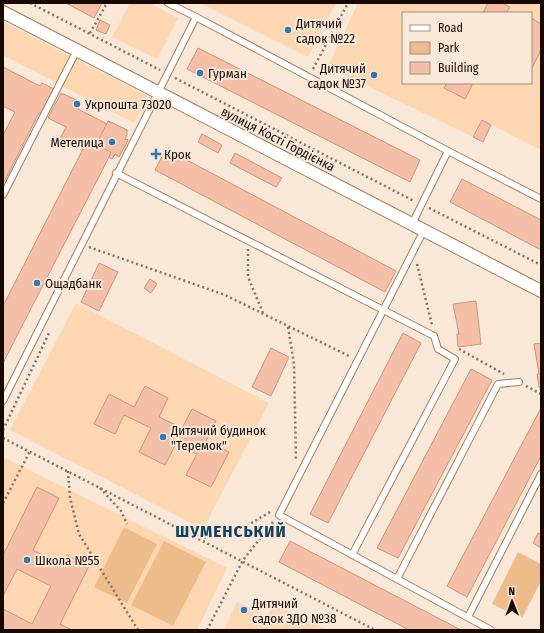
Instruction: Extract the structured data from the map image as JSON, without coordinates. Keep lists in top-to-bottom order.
{
  "streets": {
    "street": ["вулиця Кості Гордієнка"]
  },
  "districts": ["ШУМЕНСЬКИЙ"],
  "places": {
    "other": [
      "Дитячий садок №22",
      "Гурман",
      "Дитячий садок №37",
      "Укрпошта 73020",
      "Метелица",
      "Ощадбанк",
      "Дитячий будинок \"Теремок\"",
      "Школа №55",
      "Дитячий садок ЗДО №38"
    ],
    "health": ["Крок"]
  },
  "legend": ["Road", "Park", "Building"],
  "north": "top"
}
